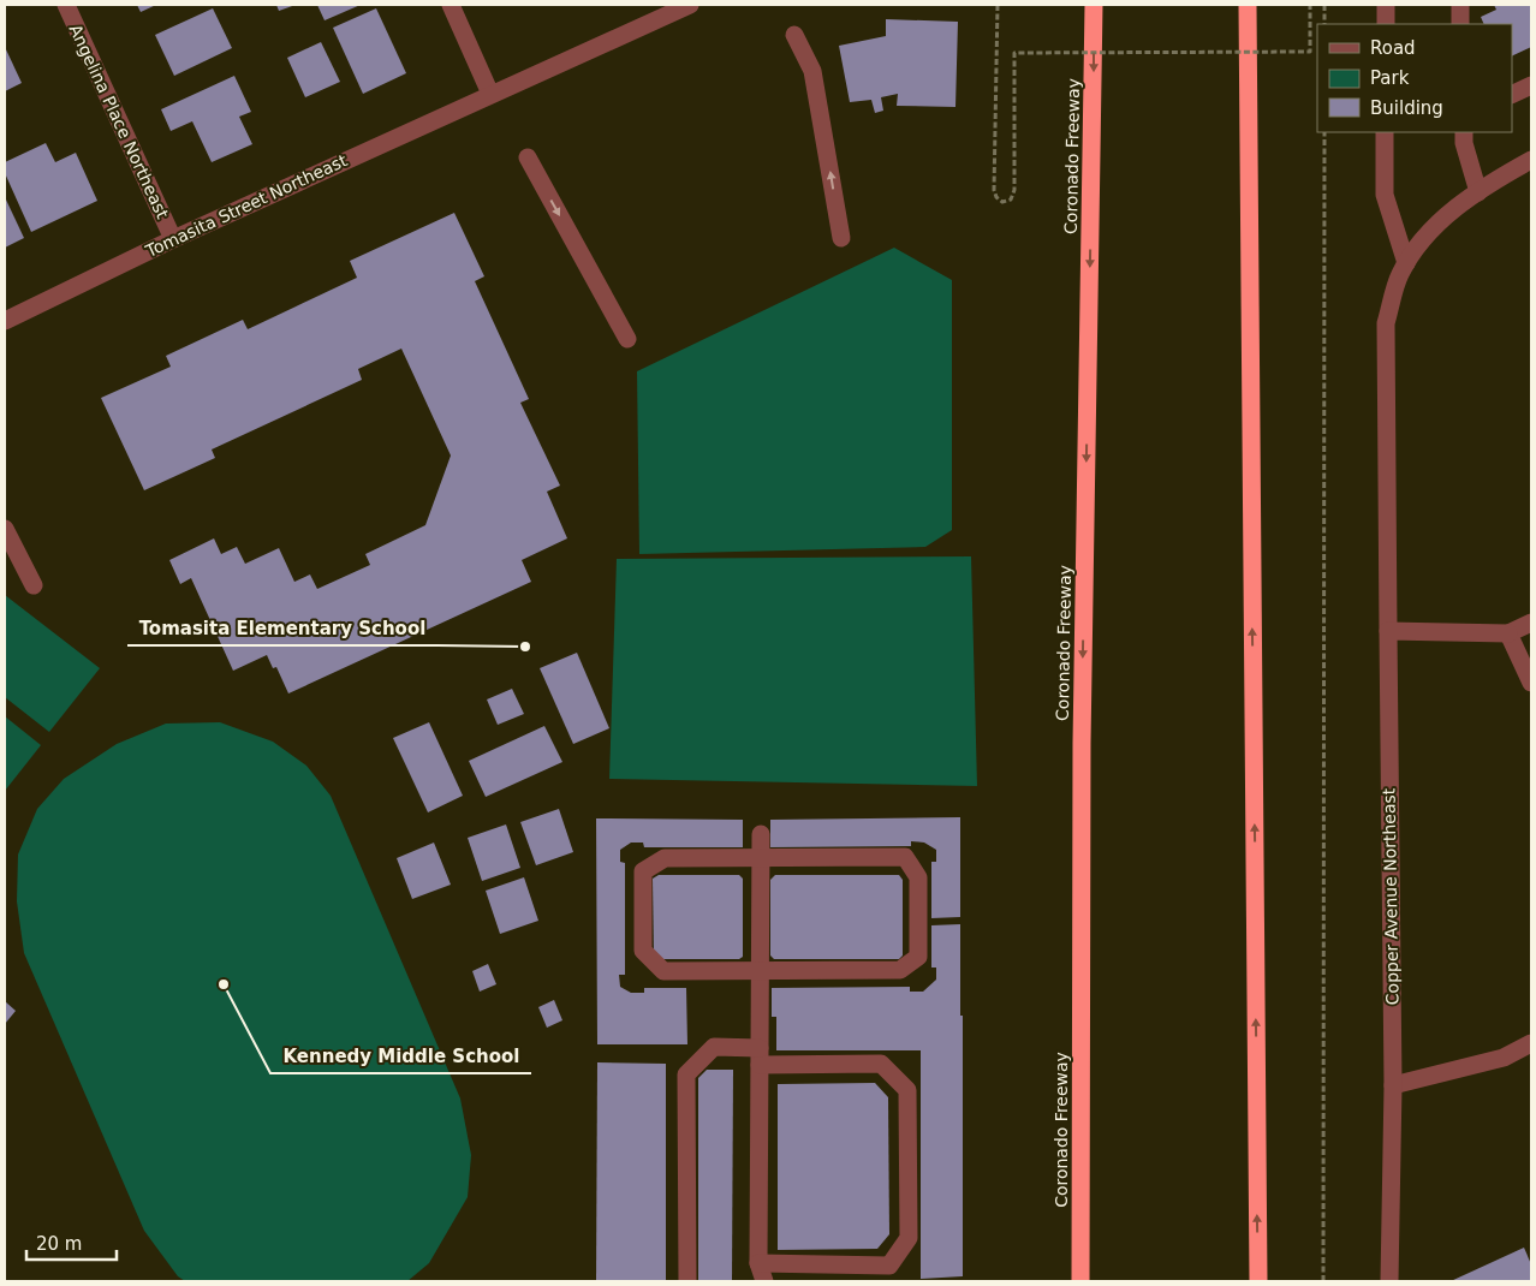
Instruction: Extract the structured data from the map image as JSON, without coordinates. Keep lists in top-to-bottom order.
{
  "streets": {
    "highway": ["Coronado Freeway"],
    "street": ["Angelina Place Northeast", "Tomasita Street Northeast", "Copper Avenue Northeast"]
  },
  "crossings": [
    ["Angelina Place Northeast", "Tomasita Street Northeast"]
  ],
  "one_way": ["Coronado Freeway"],
  "places": ["Tomasita Elementary School", "Kennedy Middle School"],
  "legend": ["Road", "Park", "Building"],
  "scale_bar": "20 m"
}
